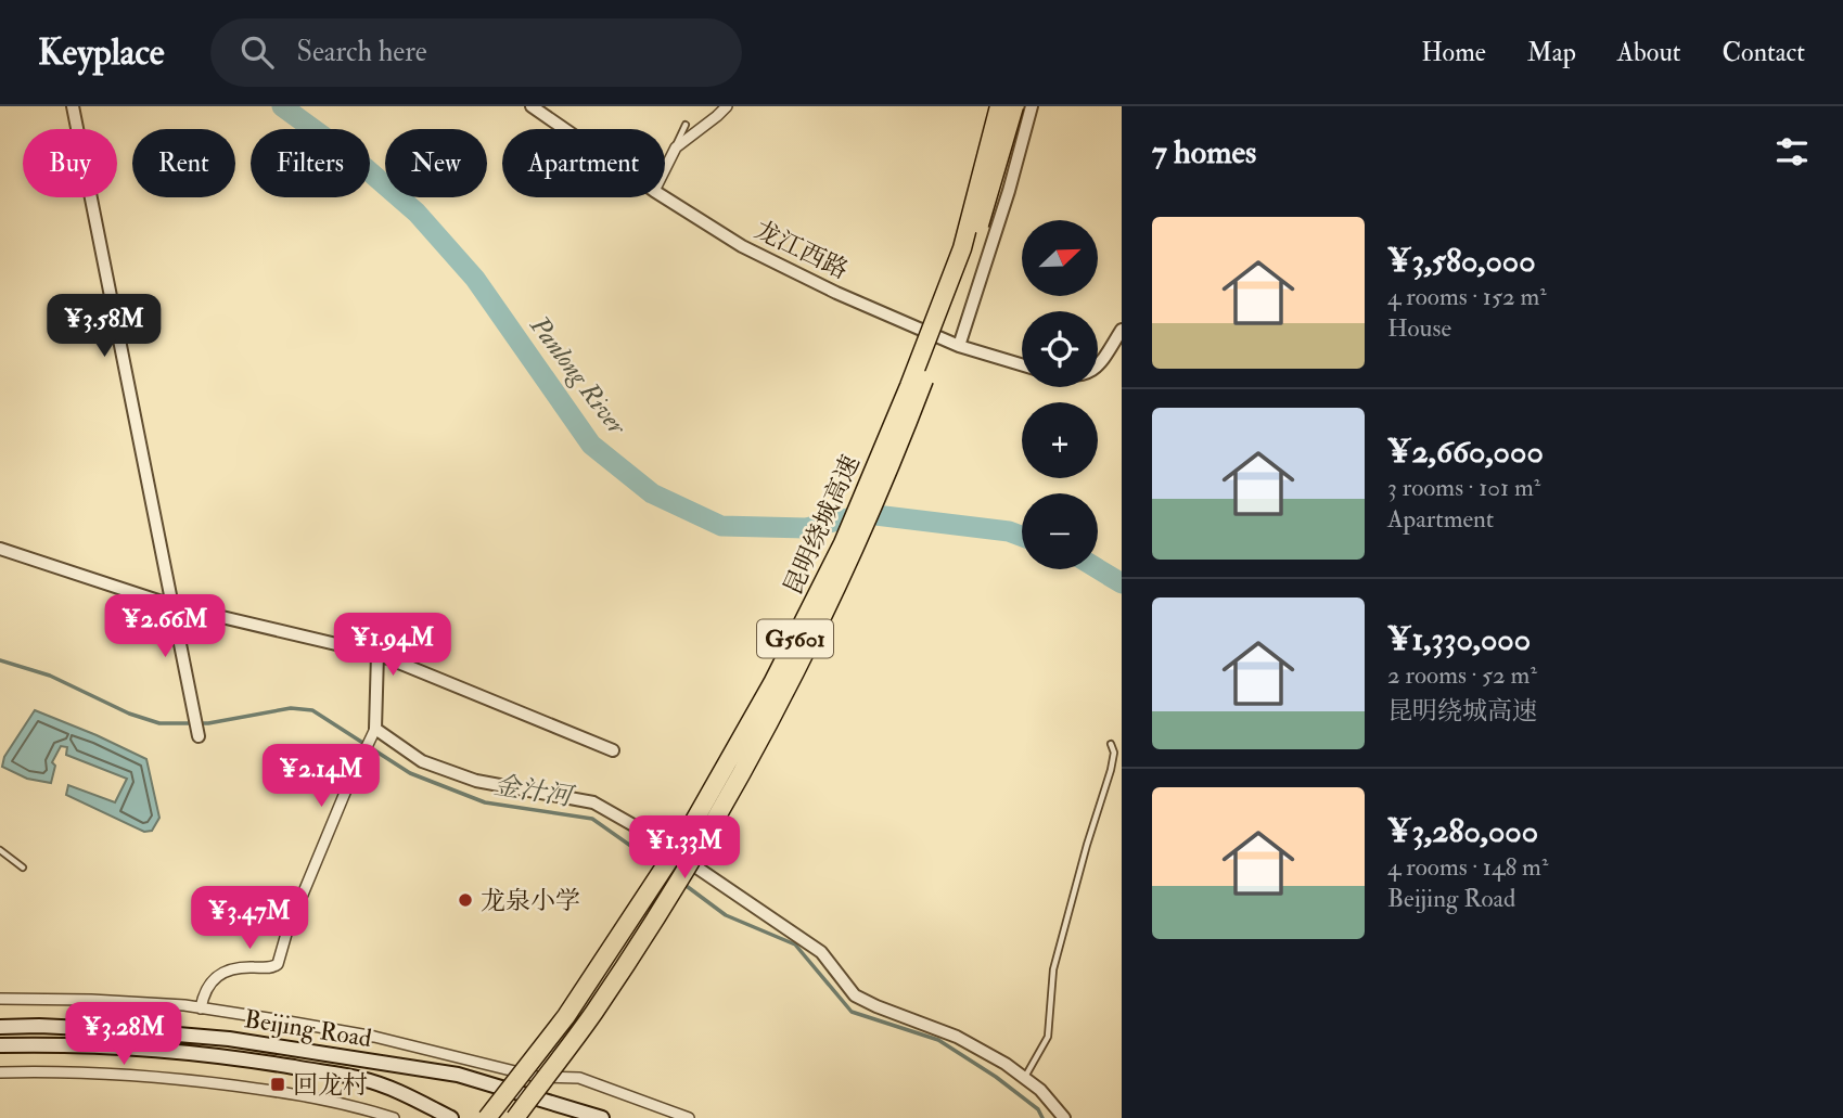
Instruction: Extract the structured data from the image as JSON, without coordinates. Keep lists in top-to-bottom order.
{
  "streets": {
    "highway": ["昆明绕城高速", "G5601"],
    "main road": ["Beijing Road"],
    "street": ["龙江西路"]
  },
  "water": ["Panlong River", "金汁河"],
  "places": {
    "other": ["龙泉小学"],
    "transit": ["回龙村"]
  },
  "north": "top right",
  "page": {
    "header": "Keyplace",
    "search": "Search here",
    "nav": [
      "Home",
      "Map",
      "About",
      "Contact"
    ],
    "heading": "7 homes",
    "chip": [
      "Buy",
      "Rent",
      "Filters",
      "New",
      "Apartment"
    ],
    "list": [
      {
        "name": "¥3,580,000",
        "note": "4 rooms · 152 m² · House"
      },
      {
        "name": "¥2,660,000",
        "note": "3 rooms · 101 m² · Apartment"
      },
      {
        "name": "¥1,330,000",
        "note": "2 rooms · 52 m² · 昆明绕城高速"
      },
      {
        "name": "¥3,280,000",
        "note": "4 rooms · 148 m² · Beijing Road"
      }
    ],
    "map_buttons": ["+", "−"],
    "price": [
      "¥3.58M",
      "¥2.66M",
      "¥1.94M",
      "¥2.14M",
      "¥1.33M",
      "¥3.47M",
      "¥3.28M"
    ]
  }
}
